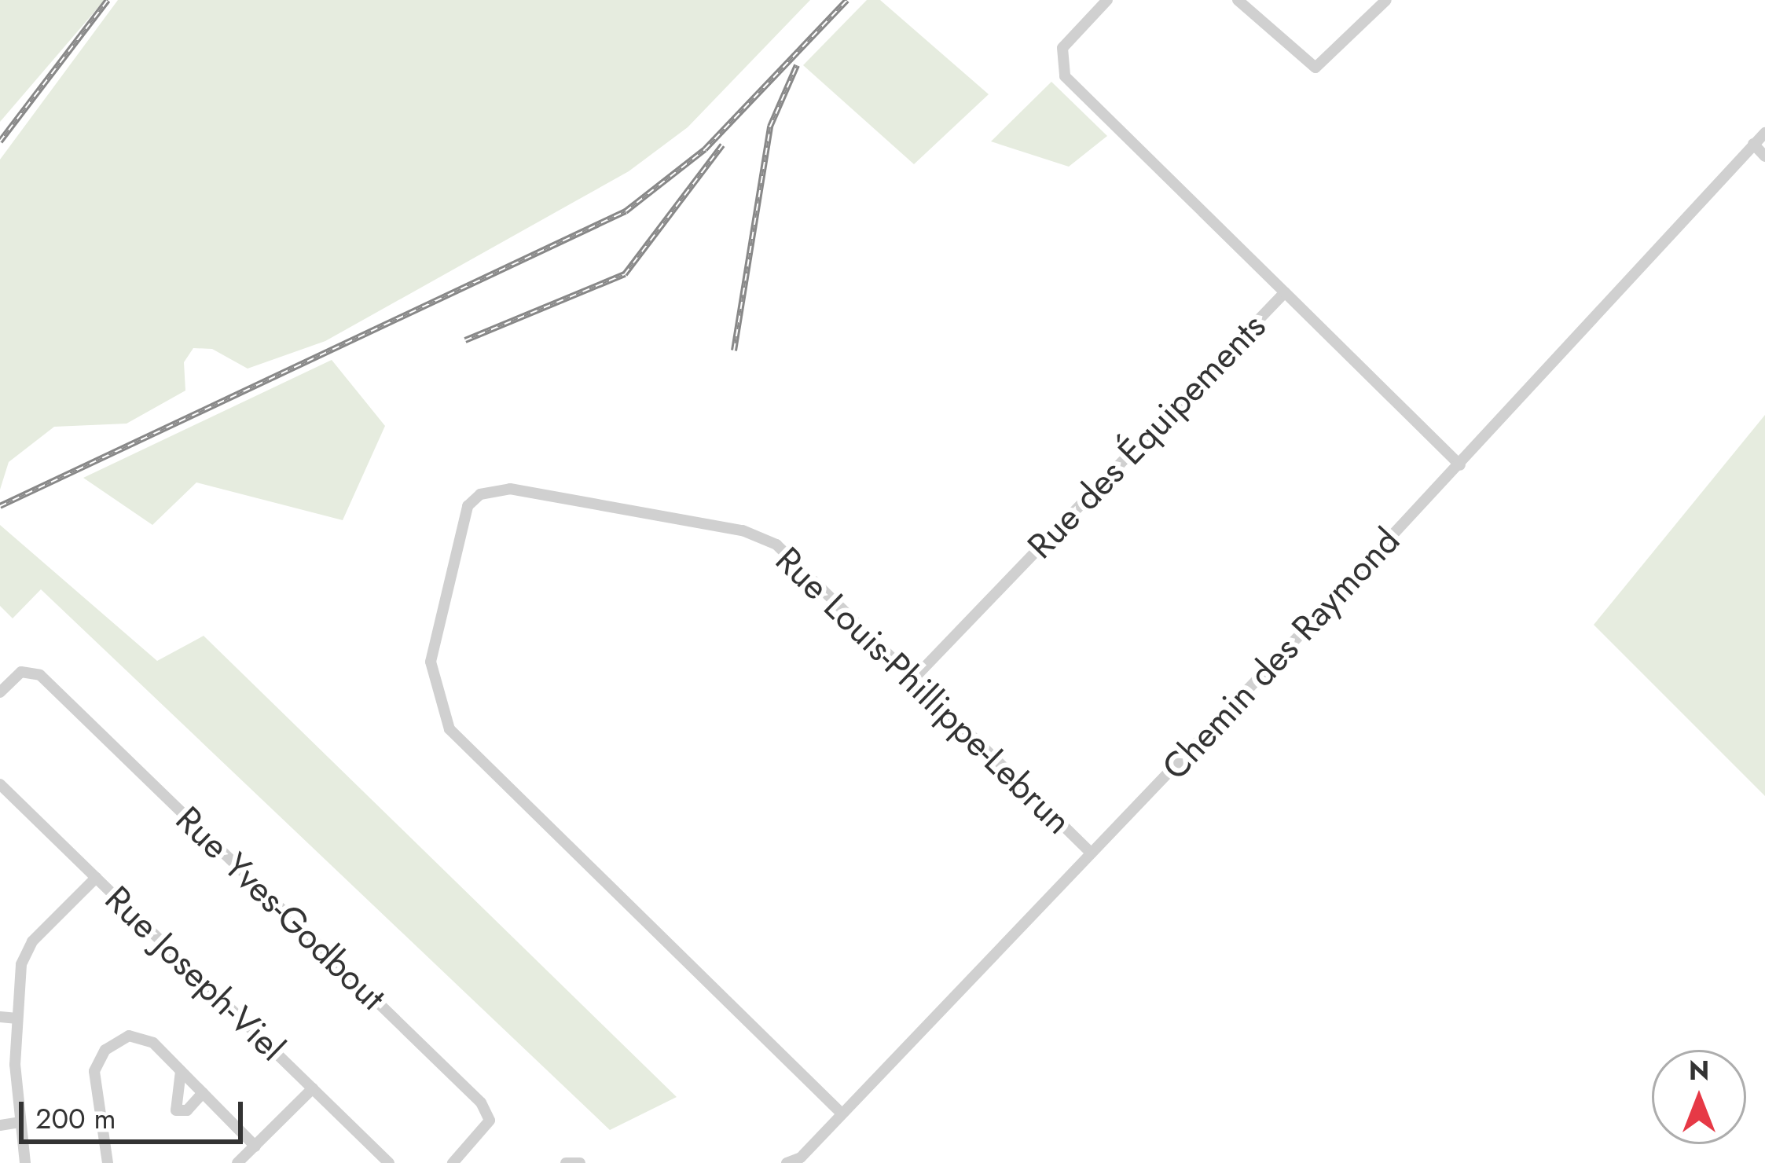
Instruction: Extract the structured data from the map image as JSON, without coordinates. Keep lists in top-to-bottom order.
{
  "streets": {
    "street": [
      "Rue des Équipements",
      "Chemin des Raymond",
      "Rue Louis-Phillippe-Lebrun",
      "Rue Yves-Godbout",
      "Rue Joseph-Viel"
    ]
  },
  "crossings": [
    ["Rue des Équipements", "Chemin des Raymond"],
    ["Rue des Équipements", "Rue Louis-Phillippe-Lebrun"],
    ["Chemin des Raymond", "Rue Louis-Phillippe-Lebrun"]
  ],
  "scale_bar": "200 m",
  "north": "top"
}
